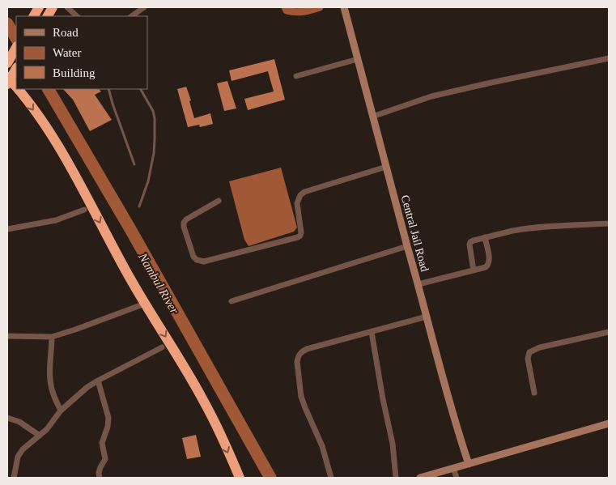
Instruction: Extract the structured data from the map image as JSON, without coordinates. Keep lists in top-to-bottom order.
{
  "streets": {
    "street": ["Central Jail Road"]
  },
  "water": ["Nambul River"],
  "legend": ["Road", "Water", "Building"]
}
